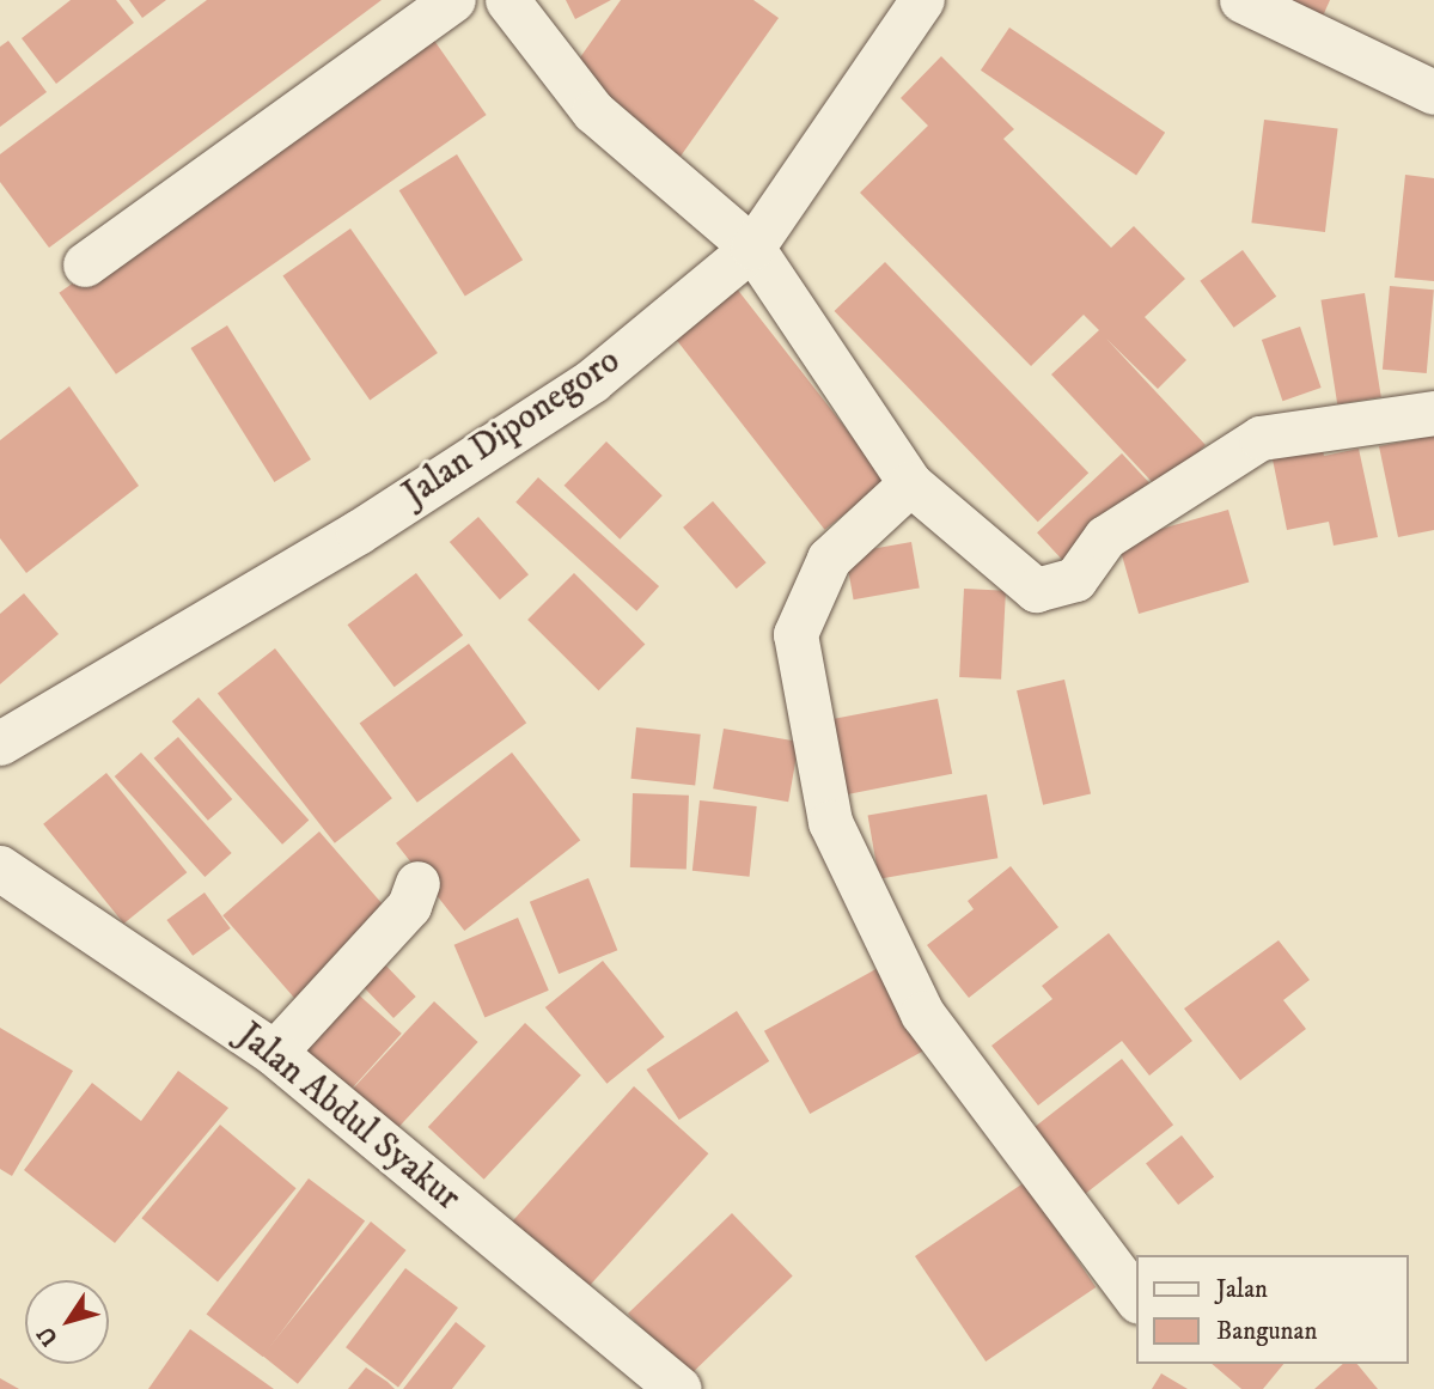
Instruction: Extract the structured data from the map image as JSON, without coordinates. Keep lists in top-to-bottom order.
{
  "streets": {
    "street": ["Jalan Diponegoro", "Jalan Abdul Syakur"]
  },
  "legend": ["Jalan", "Bangunan"],
  "north": "bottom left"
}
